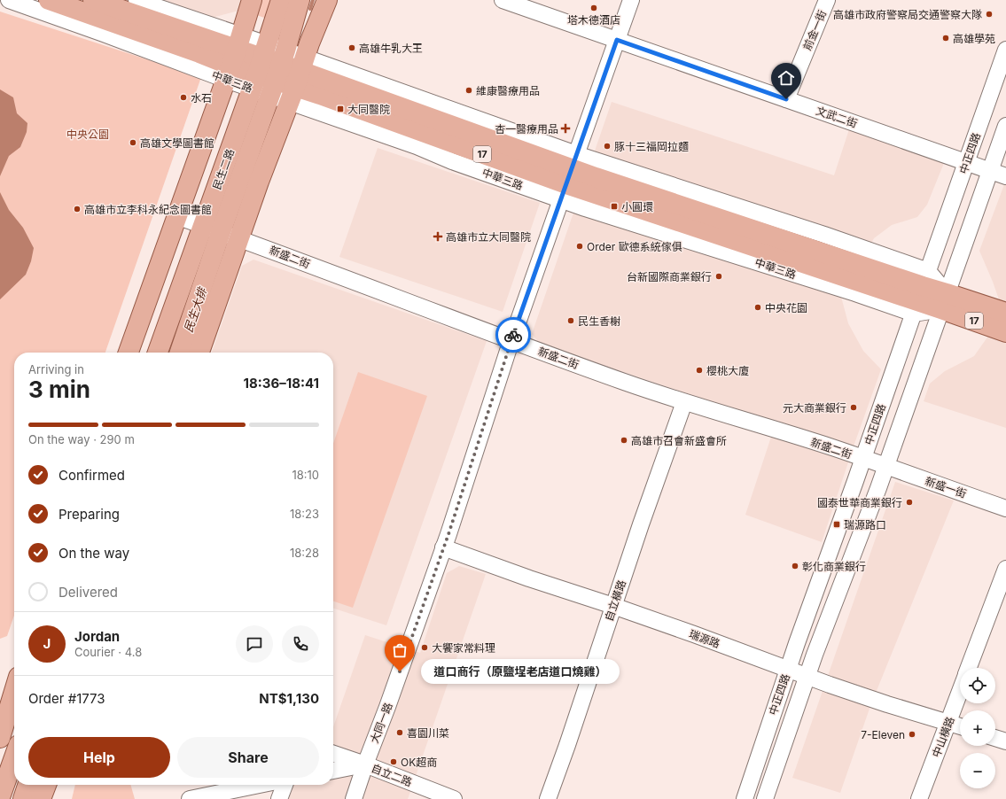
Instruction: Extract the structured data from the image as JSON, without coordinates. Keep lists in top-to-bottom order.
{
  "streets": {
    "main road": ["中華三路", "17", "民生二路"],
    "street": [
      "前金一街",
      "文武二街",
      "中正四路",
      "新盛二街",
      "新盛一街",
      "自立橫路",
      "瑞源路",
      "大同一路",
      "中山橫路",
      "自立二路"
    ]
  },
  "crossings": [
    ["前金一街", "文武二街"],
    ["中華三路", "中正四路"],
    ["中華三路", "民生二路"],
    ["中華三路", "大同一路"],
    ["文武二街", "中正四路"],
    ["文武二街", "大同一路"],
    ["中正四路", "新盛二街"],
    ["中正四路", "新盛一街"],
    ["中正四路", "瑞源路"],
    ["民生二路", "新盛二街"],
    ["新盛二街", "新盛一街"],
    ["新盛二街", "自立橫路"],
    ["新盛二街", "大同一路"],
    ["自立橫路", "瑞源路"],
    ["瑞源路", "大同一路"],
    ["瑞源路", "中山橫路"],
    ["大同一路", "自立二路"]
  ],
  "water": ["民生大排"],
  "parks": ["中央公園"],
  "places": {
    "other": [
      "塔木德酒店",
      "高雄市政府警察局交通警察大隊",
      "高雄學苑",
      "高雄牛乳大王",
      "維康醫療用品",
      "水石",
      "高雄文學圖書館",
      "豚十三福岡拉麵",
      "高雄市立李科永紀念圖書館",
      "Order 歐德系統傢俱",
      "台新國際商業銀行",
      "中央花園",
      "民生香榭",
      "櫻桃大廈",
      "元大商業銀行",
      "高雄市召會新盛會所",
      "國泰世華商業銀行",
      "彰化商業銀行",
      "大饗家常料理",
      "道口商行（原鹽埕老店道口燒雞）",
      "喜園川菜",
      "7-Eleven",
      "OK超商"
    ],
    "transit": ["大同醫院", "小圓環", "瑞源路口"],
    "health": ["杏一醫療用品", "高雄市立大同醫院"]
  },
  "page": {
    "heading": ["3 min", "Arriving in", "18:36–18:41"],
    "panel": [
      "Jordan",
      "Courier · 4.8",
      "Order #1773",
      "NT$1,130"
    ],
    "bar": "On the way · 290 m",
    "list": [
      ["Confirmed", "18:10"],
      ["Preparing", "18:23"],
      ["On the way", "18:28"],
      "Delivered"
    ],
    "round": "J",
    "bubble": "道口商行（原鹽埕老店道口燒雞）",
    "map_buttons": ["+", "−"],
    "buttons": ["Help", "Share"]
  }
}
